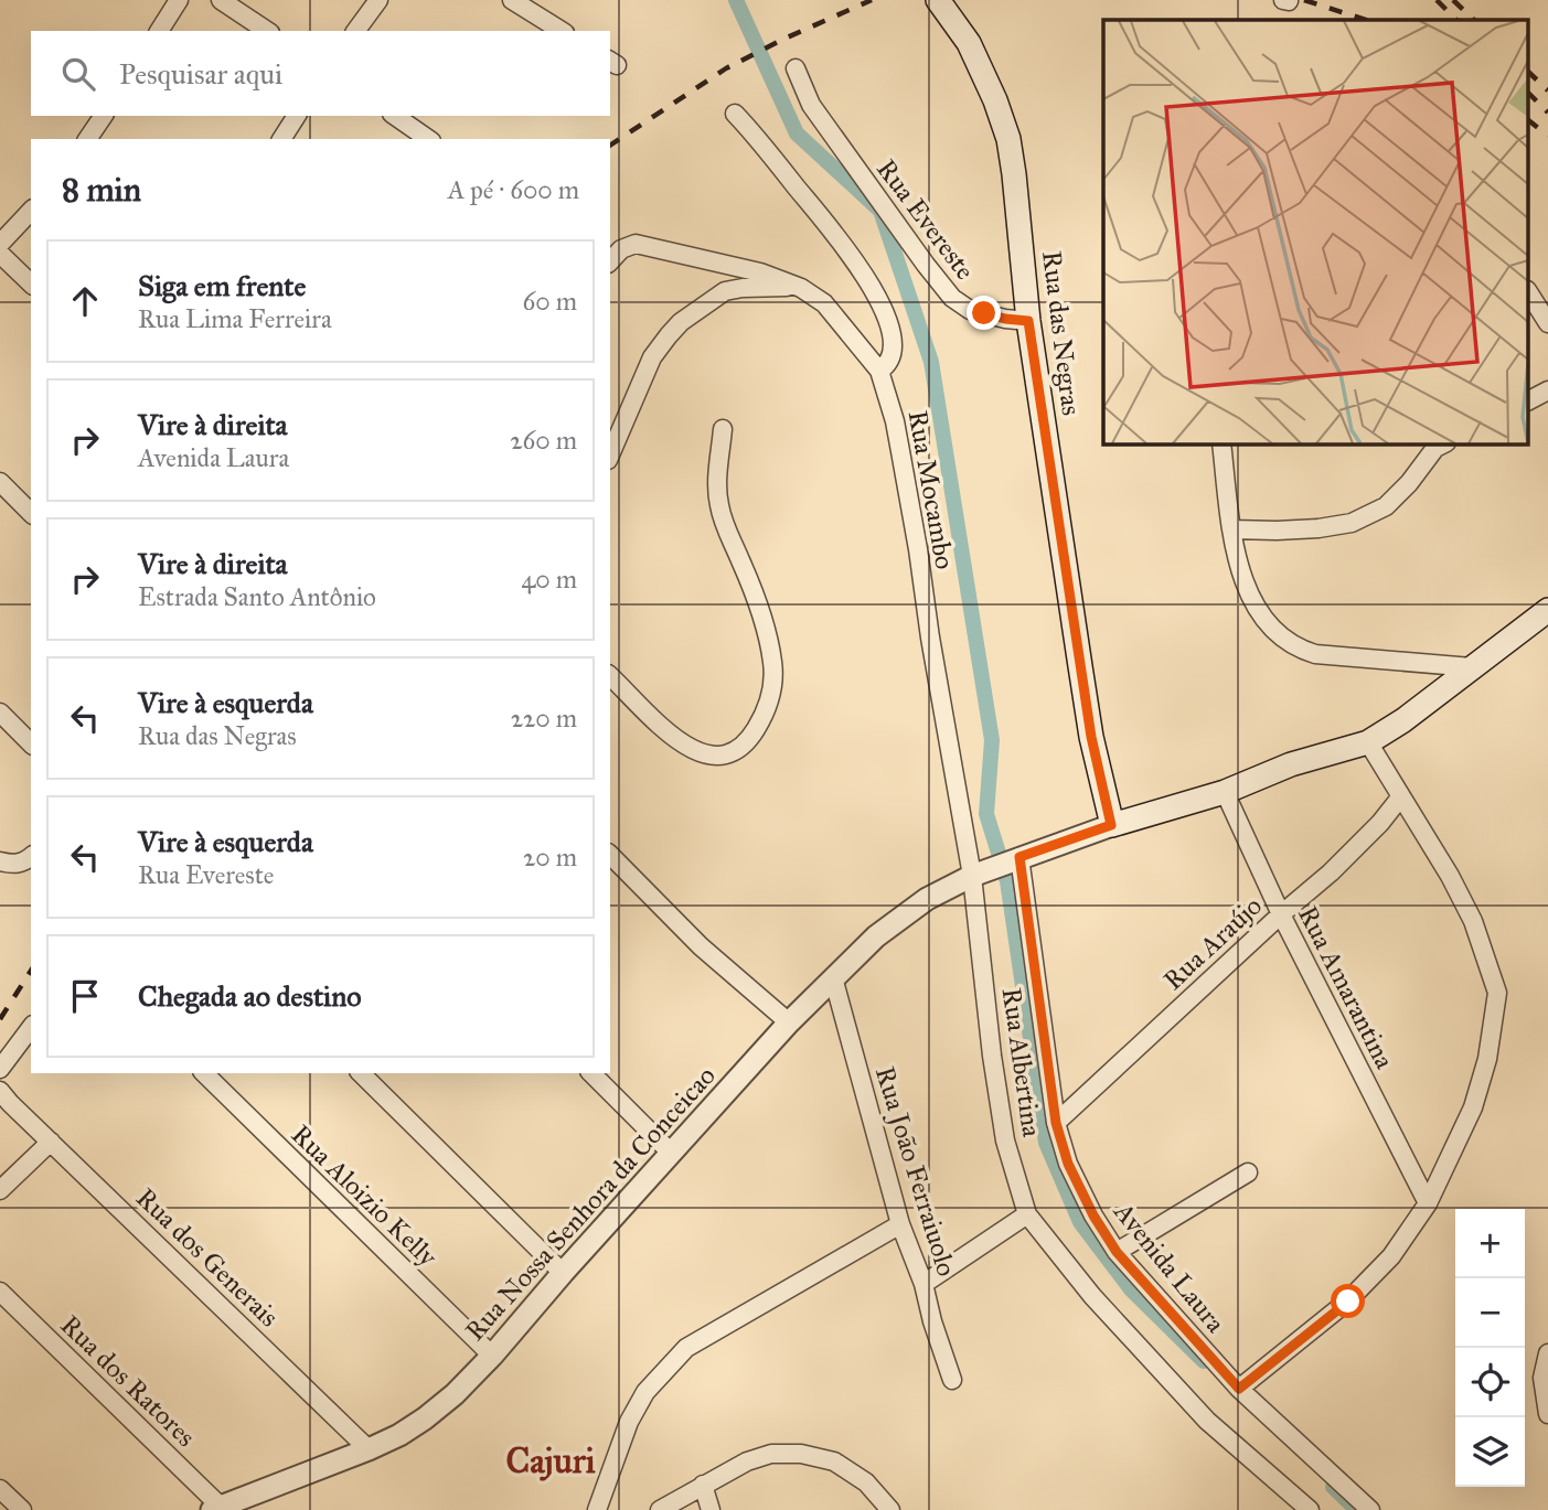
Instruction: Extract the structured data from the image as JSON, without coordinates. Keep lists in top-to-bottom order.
{
  "streets": {
    "main road": ["Rua das Negras"],
    "street": [
      "Rua Evereste",
      "Rua Mocambo",
      "Rua Araújo",
      "Rua Amarantina",
      "Rua Albertina",
      "Rua João Ferraiuolo",
      "Rua Aloizio Kelly",
      "Rua Nossa Senhora da Conceicao",
      "Rua dos Generais",
      "Avenida Laura",
      "Rua dos Ratores"
    ]
  },
  "crossings": [
    ["Rua Evereste", "Rua das Negras"],
    ["Rua das Negras", "Rua Nossa Senhora da Conceicao"],
    ["Rua Mocambo", "Rua Albertina"],
    ["Rua Mocambo", "Rua Nossa Senhora da Conceicao"],
    ["Rua Araújo", "Rua Amarantina"],
    ["Rua Araújo", "Avenida Laura"],
    ["Rua Albertina", "Rua Nossa Senhora da Conceicao"],
    ["Rua João Ferraiuolo", "Rua Nossa Senhora da Conceicao"],
    ["Rua Aloizio Kelly", "Rua Nossa Senhora da Conceicao"],
    ["Rua Nossa Senhora da Conceicao", "Rua dos Generais"],
    ["Rua Nossa Senhora da Conceicao", "Avenida Laura"],
    ["Rua Nossa Senhora da Conceicao", "Rua dos Ratores"]
  ],
  "districts": ["Cajuri"],
  "page": {
    "search": "Pesquisar aqui",
    "heading": ["8 min", "A pé · 600 m"],
    "list": [
      ["Siga em frente", "Rua Lima Ferreira", "60 m"],
      ["Vire à direita", "Avenida Laura", "260 m"],
      ["Vire à direita", "Estrada Santo Antônio", "40 m"],
      ["Vire à esquerda", "Rua das Negras", "220 m"],
      ["Vire à esquerda", "Rua Evereste", "20 m"],
      "Chegada ao destino"
    ],
    "map_buttons": ["+", "−"]
  }
}
